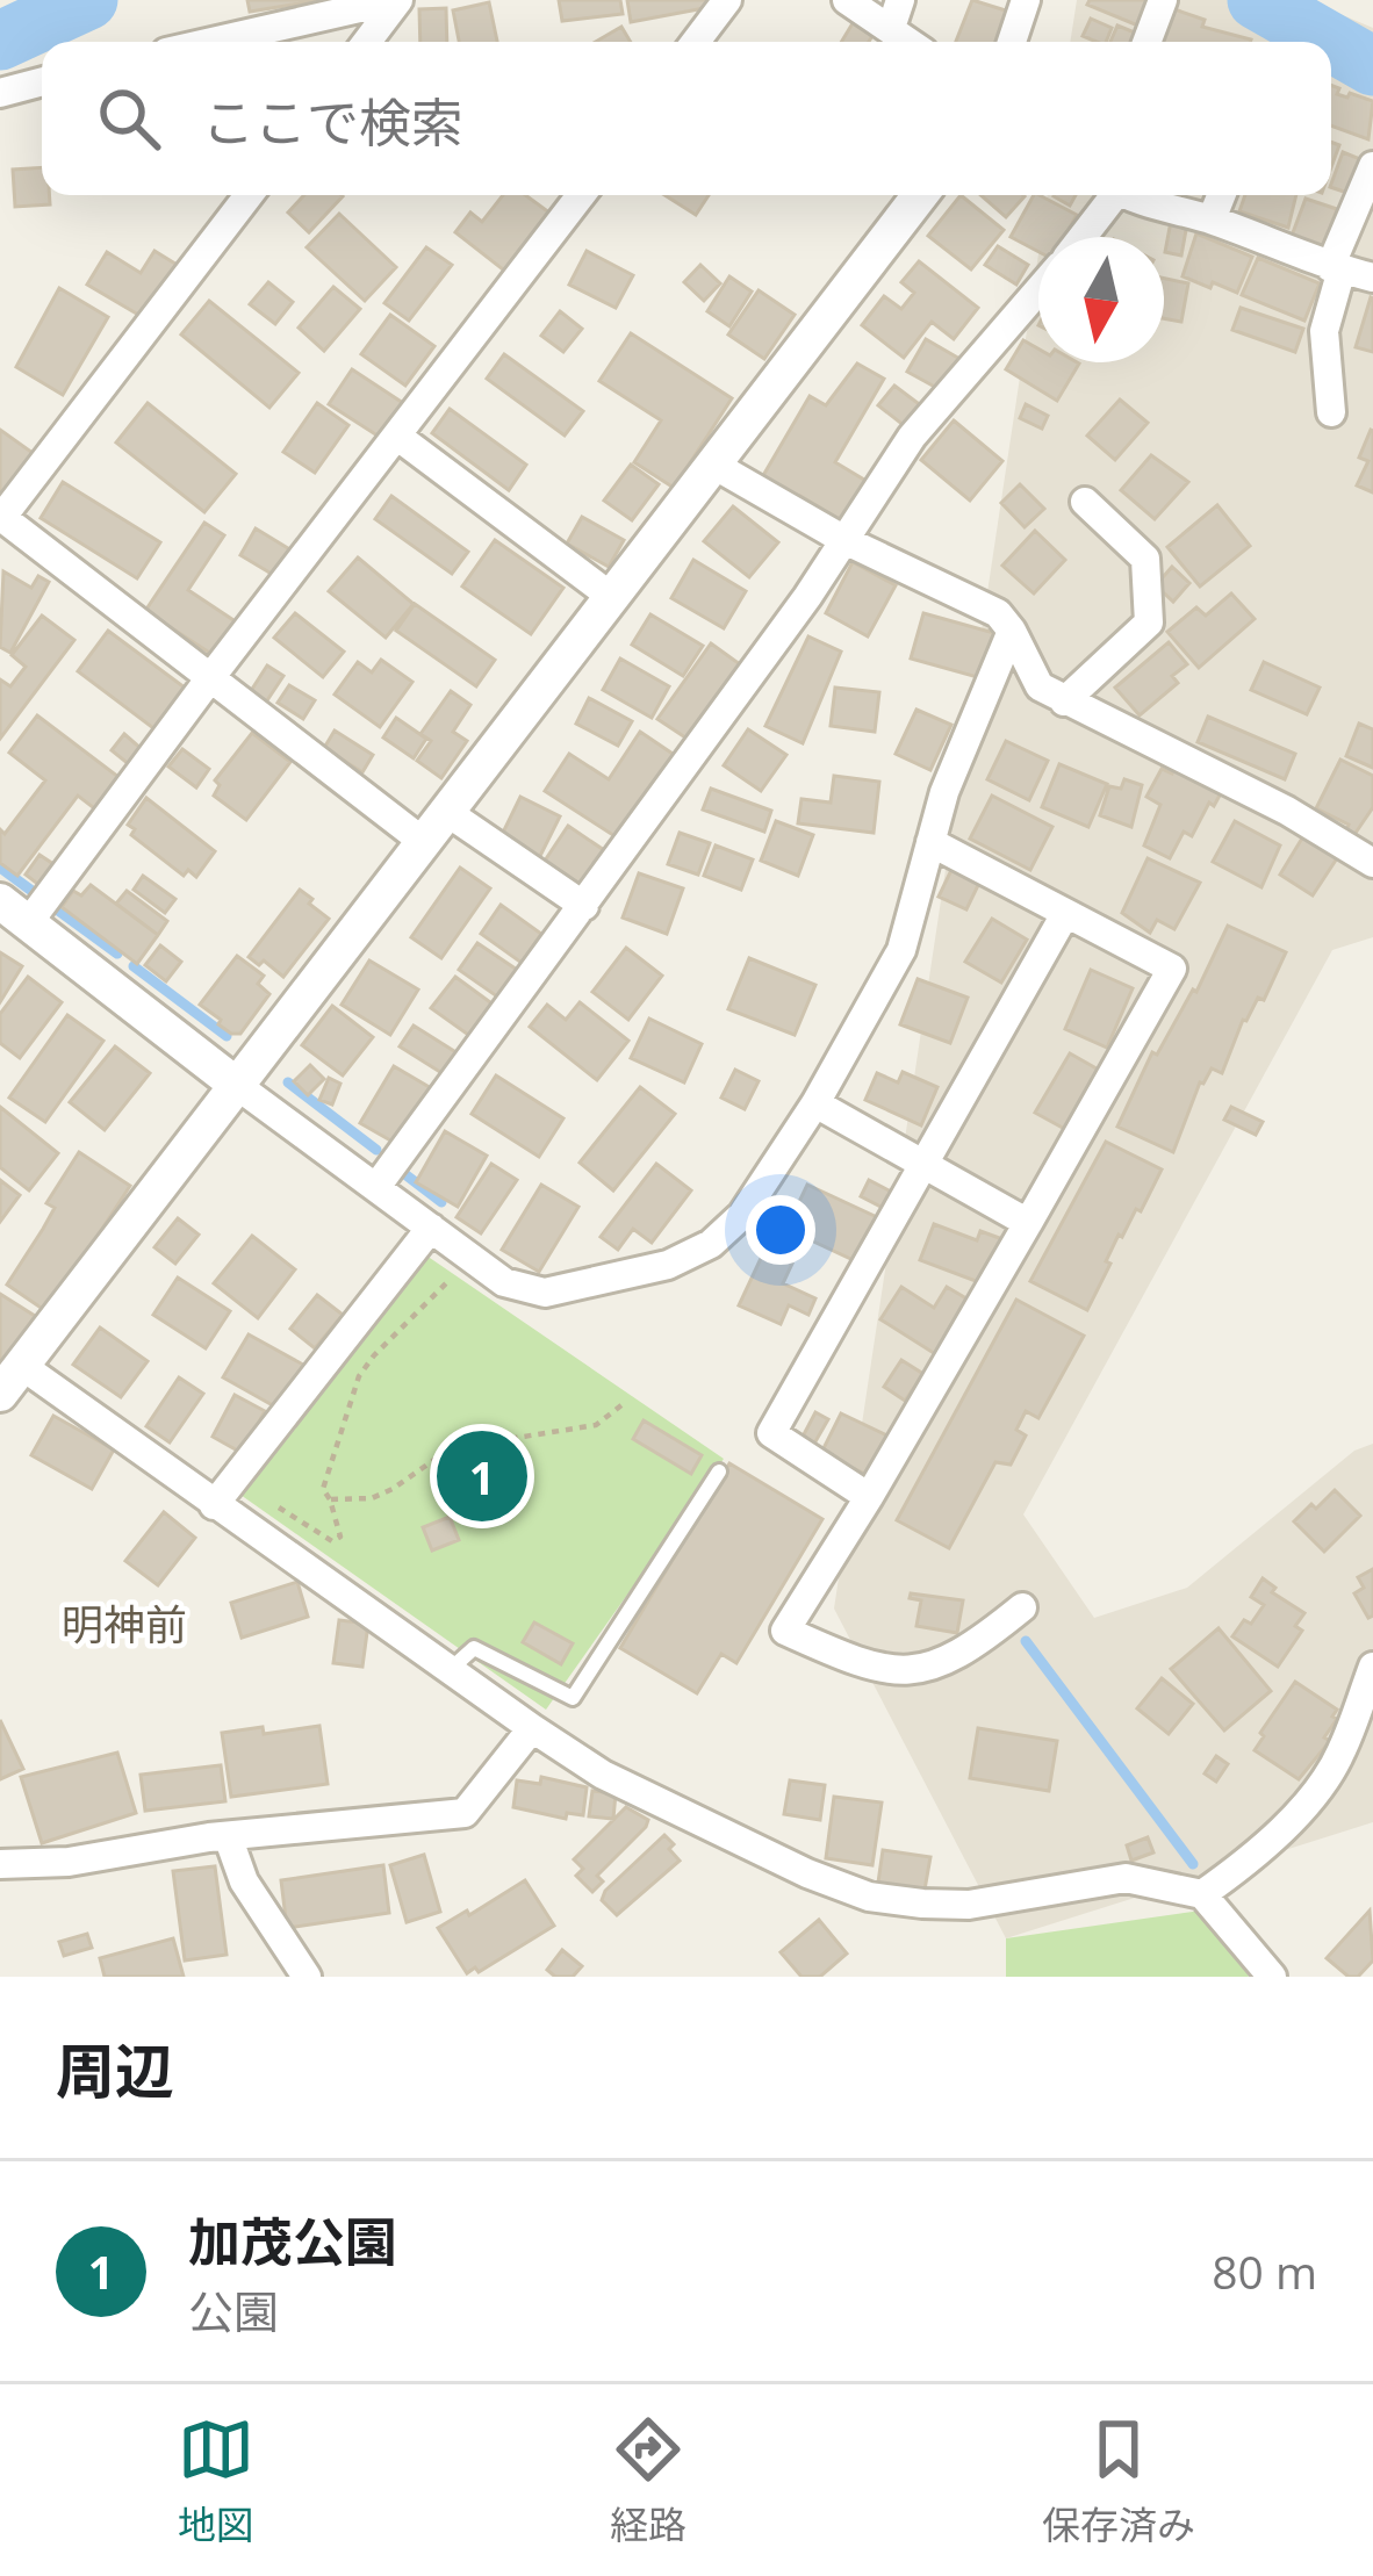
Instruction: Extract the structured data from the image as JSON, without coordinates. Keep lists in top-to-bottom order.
{
  "districts": ["明神前"],
  "north": "bottom",
  "page": {
    "search": "ここで検索",
    "pins": "1",
    "heading": "周辺",
    "list": [
      {
        "mark": "1",
        "name": "加茂公園",
        "note": "公園",
        "value": "80 m"
      }
    ],
    "nav": ["地図", "経路", "保存済み"]
  }
}
